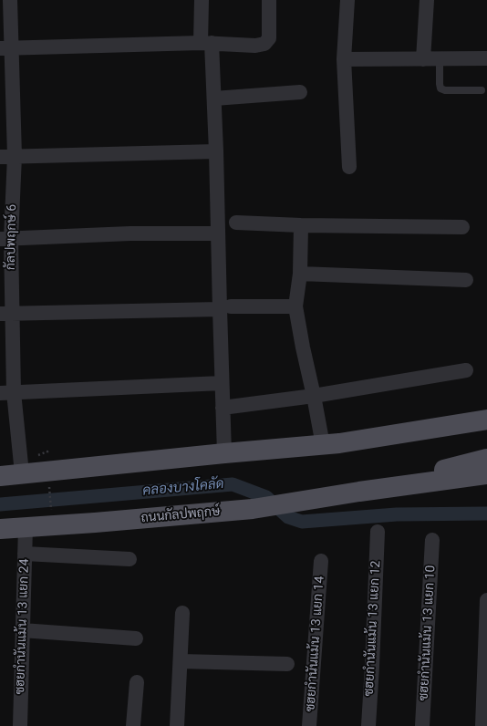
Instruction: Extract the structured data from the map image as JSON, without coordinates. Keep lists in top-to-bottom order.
{
  "streets": {
    "main road": ["ถนนกัลปพฤกษ์"],
    "street": [
      "กัลปพฤกษ์ 6",
      "ซฮยกำนันแม้น 13 แยก 24",
      "ซฮยกำนันแม้น 13 แยก 12",
      "ซฮยกำนันแม้น 13 แยก 10",
      "ซฮยกำนันแม้น 13 แยก 14"
    ]
  },
  "crossings": [
    ["ถนนกัลปพฤกษ์", "ซฮยกำนันแม้น 13 แยก 24"]
  ],
  "water": ["คลองบางโคลัด"]
}
